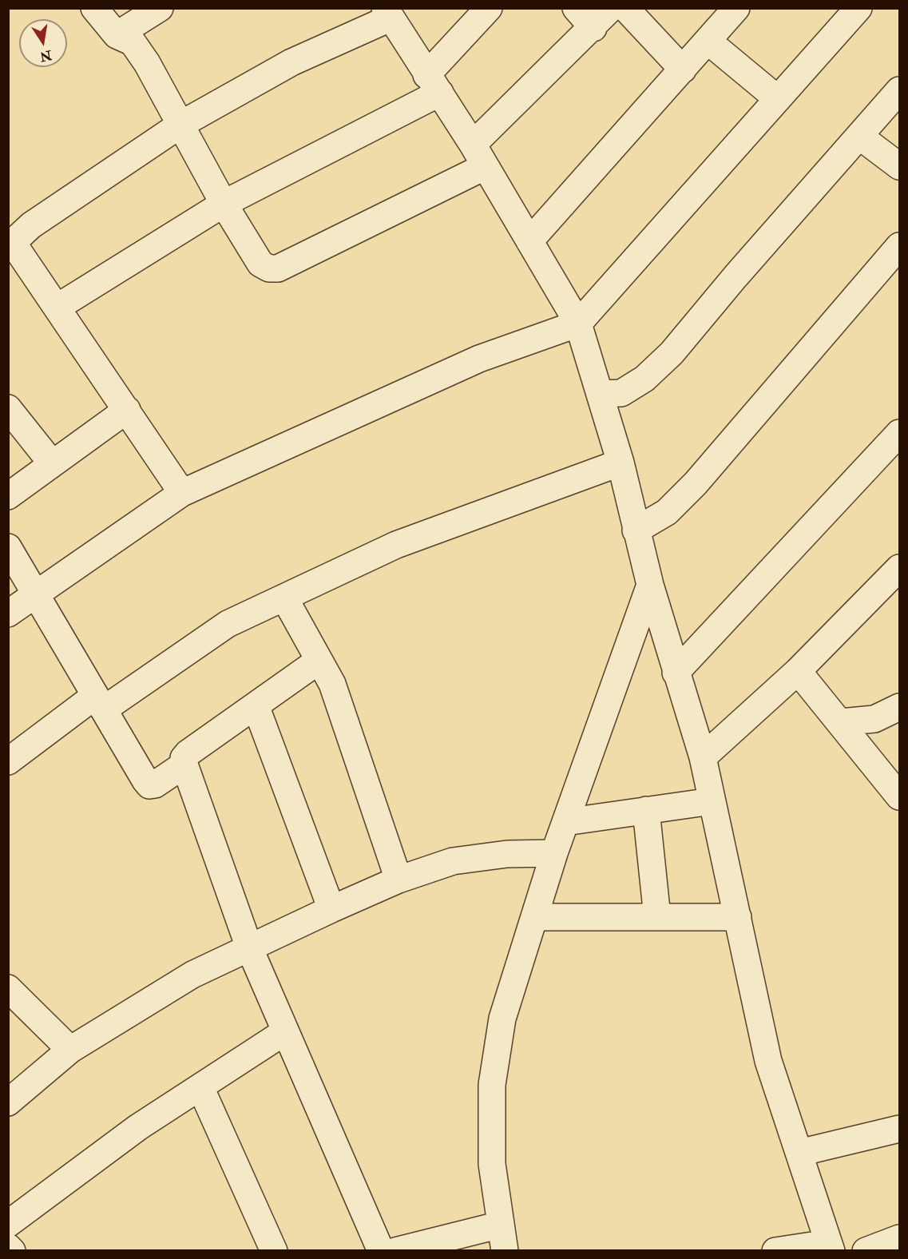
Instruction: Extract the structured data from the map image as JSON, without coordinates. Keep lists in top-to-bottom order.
{
  "north": "bottom"
}
